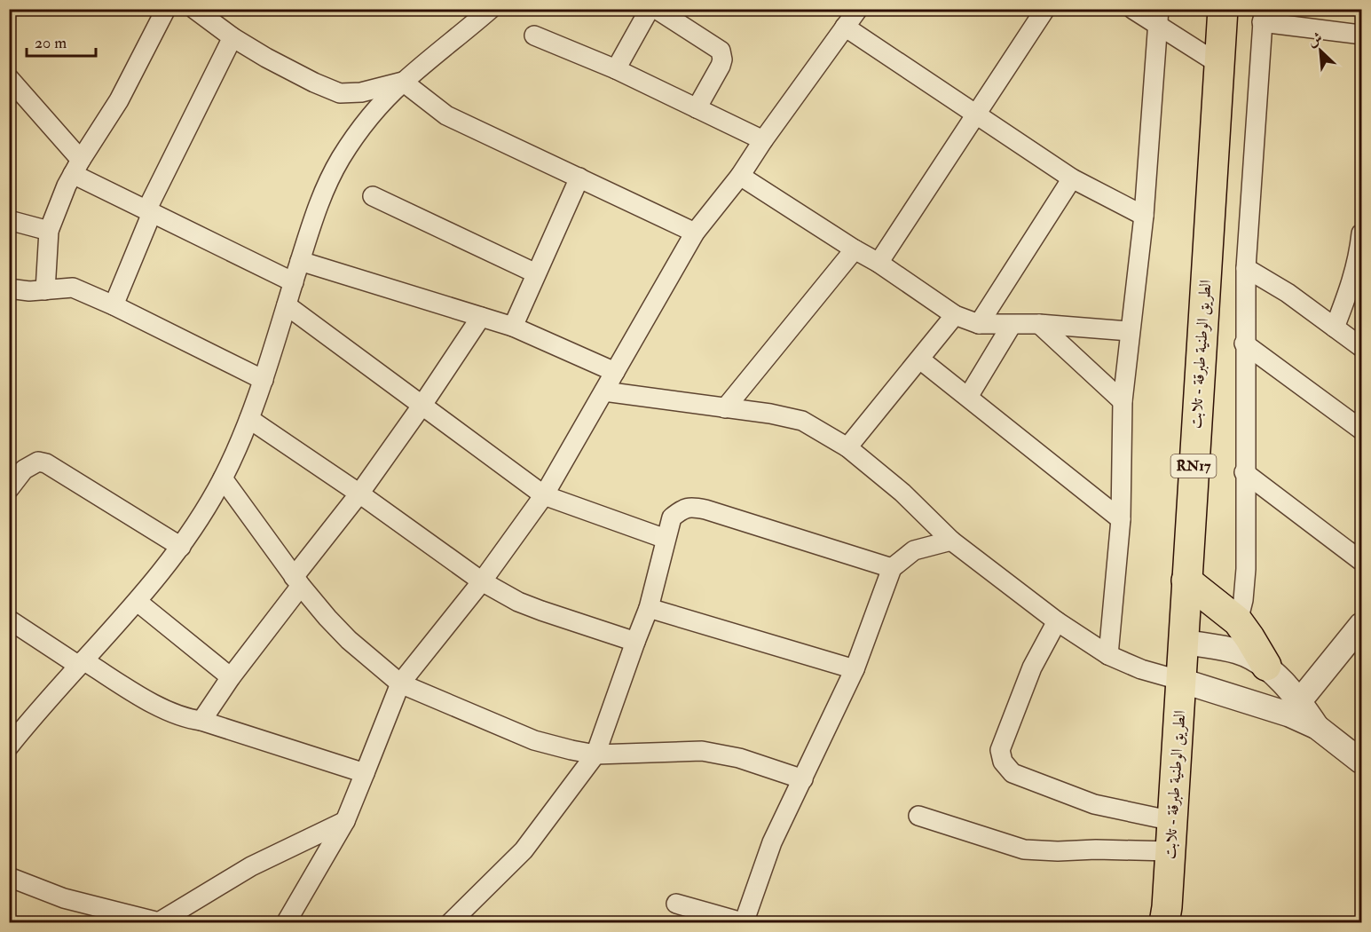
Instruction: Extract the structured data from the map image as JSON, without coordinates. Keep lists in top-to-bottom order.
{
  "streets": {
    "main road": ["الطريق الوطنية طبرقة - تلابت", "RN17"]
  },
  "scale_bar": "20 m",
  "north": "top left"
}
